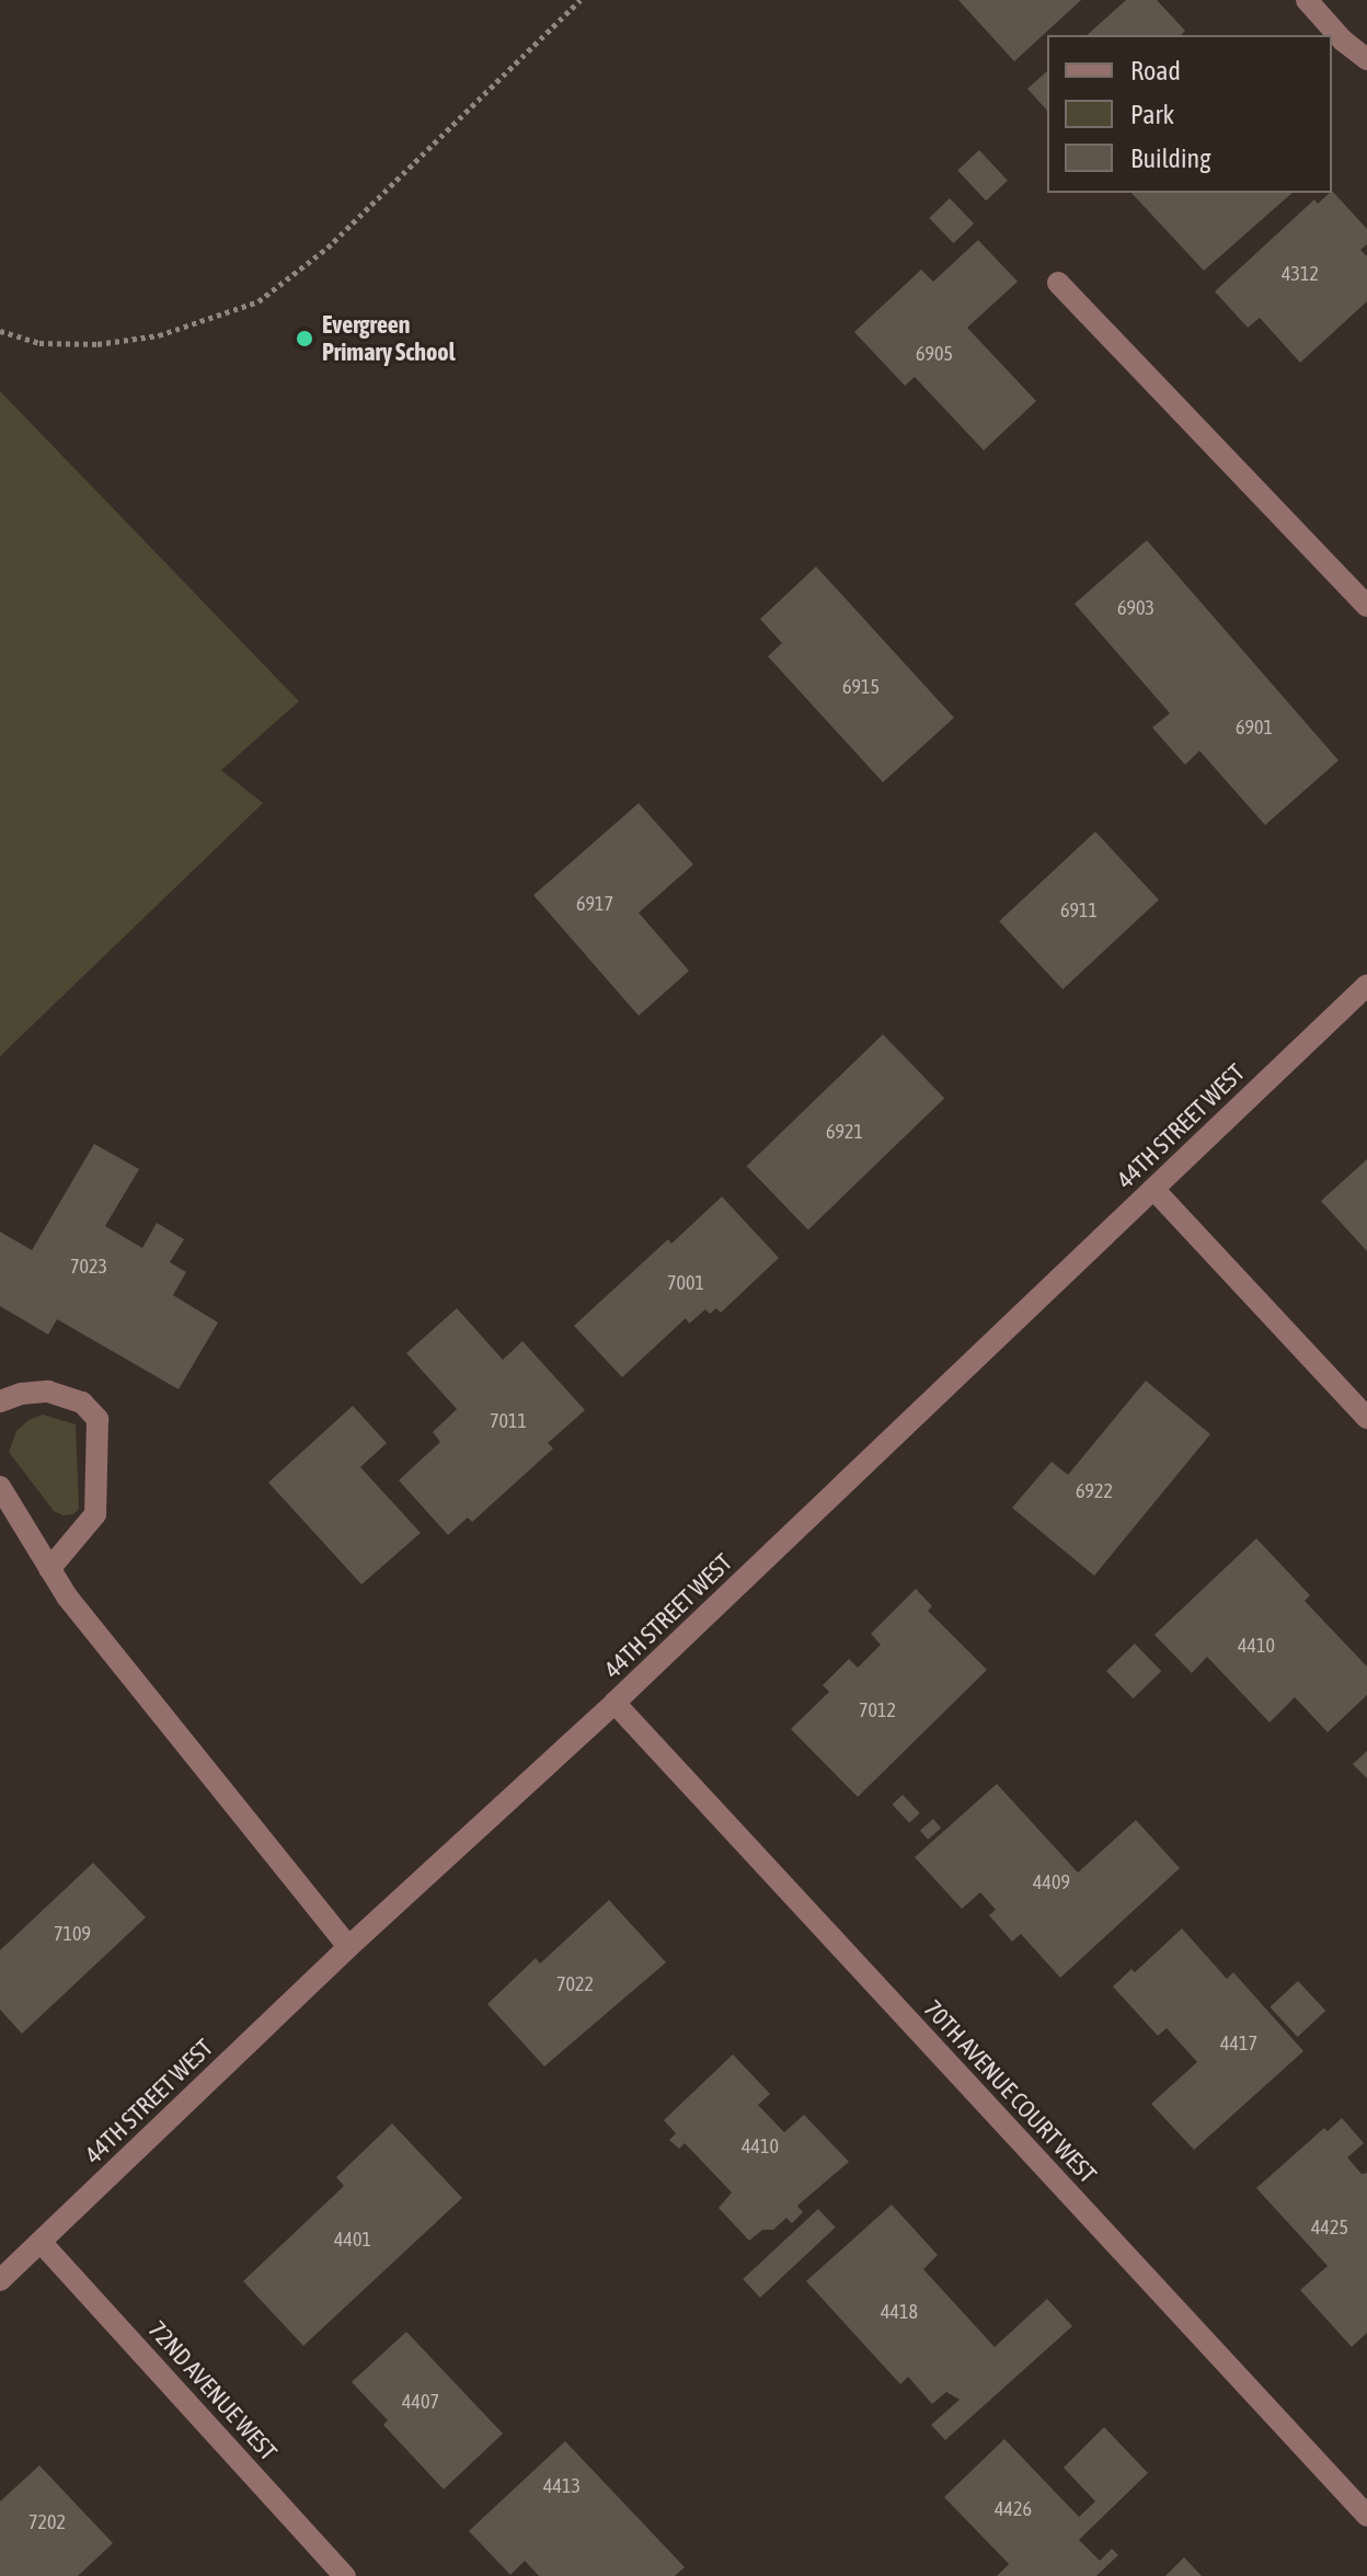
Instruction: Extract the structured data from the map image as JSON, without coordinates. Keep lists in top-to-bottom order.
{
  "streets": {
    "street": ["44TH STREET WEST", "70TH AVENUE COURT WEST", "72ND AVENUE WEST"]
  },
  "crossings": [
    ["44TH STREET WEST", "70TH AVENUE COURT WEST"],
    ["44TH STREET WEST", "72ND AVENUE WEST"]
  ],
  "places": ["Evergreen Primary School"],
  "house_numbers": [
    "4312",
    "6905",
    "6903",
    "6915",
    "6901",
    "6917",
    "6911",
    "6921",
    "7023",
    "7001",
    "7011",
    "6922",
    "4410",
    "7012",
    "4409",
    "7109",
    "7022",
    "4417",
    "4410",
    "4425",
    "4401",
    "4418",
    "4407",
    "4413",
    "4426",
    "7202"
  ],
  "legend": ["Road", "Park", "Building"]
}
